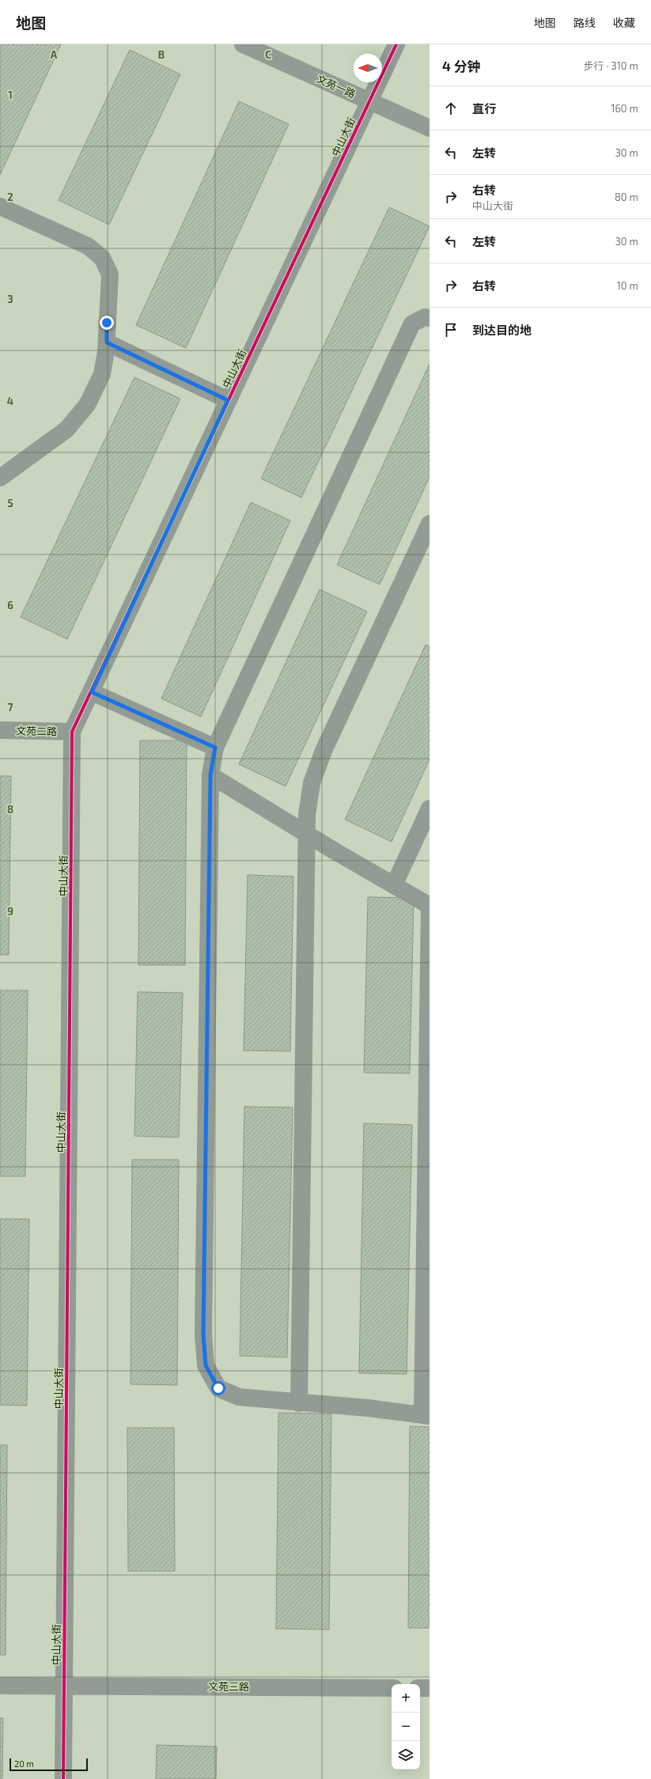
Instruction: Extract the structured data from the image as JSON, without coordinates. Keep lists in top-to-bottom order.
{
  "streets": {
    "street": [
      "文苑一路",
      "中山大街",
      "文苑二路",
      "文苑三路"
    ]
  },
  "crossings": [
    ["文苑一路", "中山大街"],
    ["中山大街", "文苑二路"],
    ["中山大街", "文苑三路"]
  ],
  "scale_bar": "20 m",
  "north": "left",
  "page": {
    "header": "地图",
    "nav": ["地图", "路线", "收藏"],
    "heading": ["4 分钟", "步行 · 310 m"],
    "list": [
      ["直行", "160 m"],
      ["左转", "30 m"],
      ["右转", "中山大街", "80 m"],
      ["左转", "30 m"],
      ["右转", "10 m"],
      "到达目的地"
    ],
    "map_buttons": ["+", "−"],
    "scale": "20 m"
  },
  "grid": {
    "columns": ["A", "B", "C"],
    "rows": [
      "1",
      "2",
      "3",
      "4",
      "5",
      "6",
      "7",
      "8",
      "9"
    ]
  }
}
